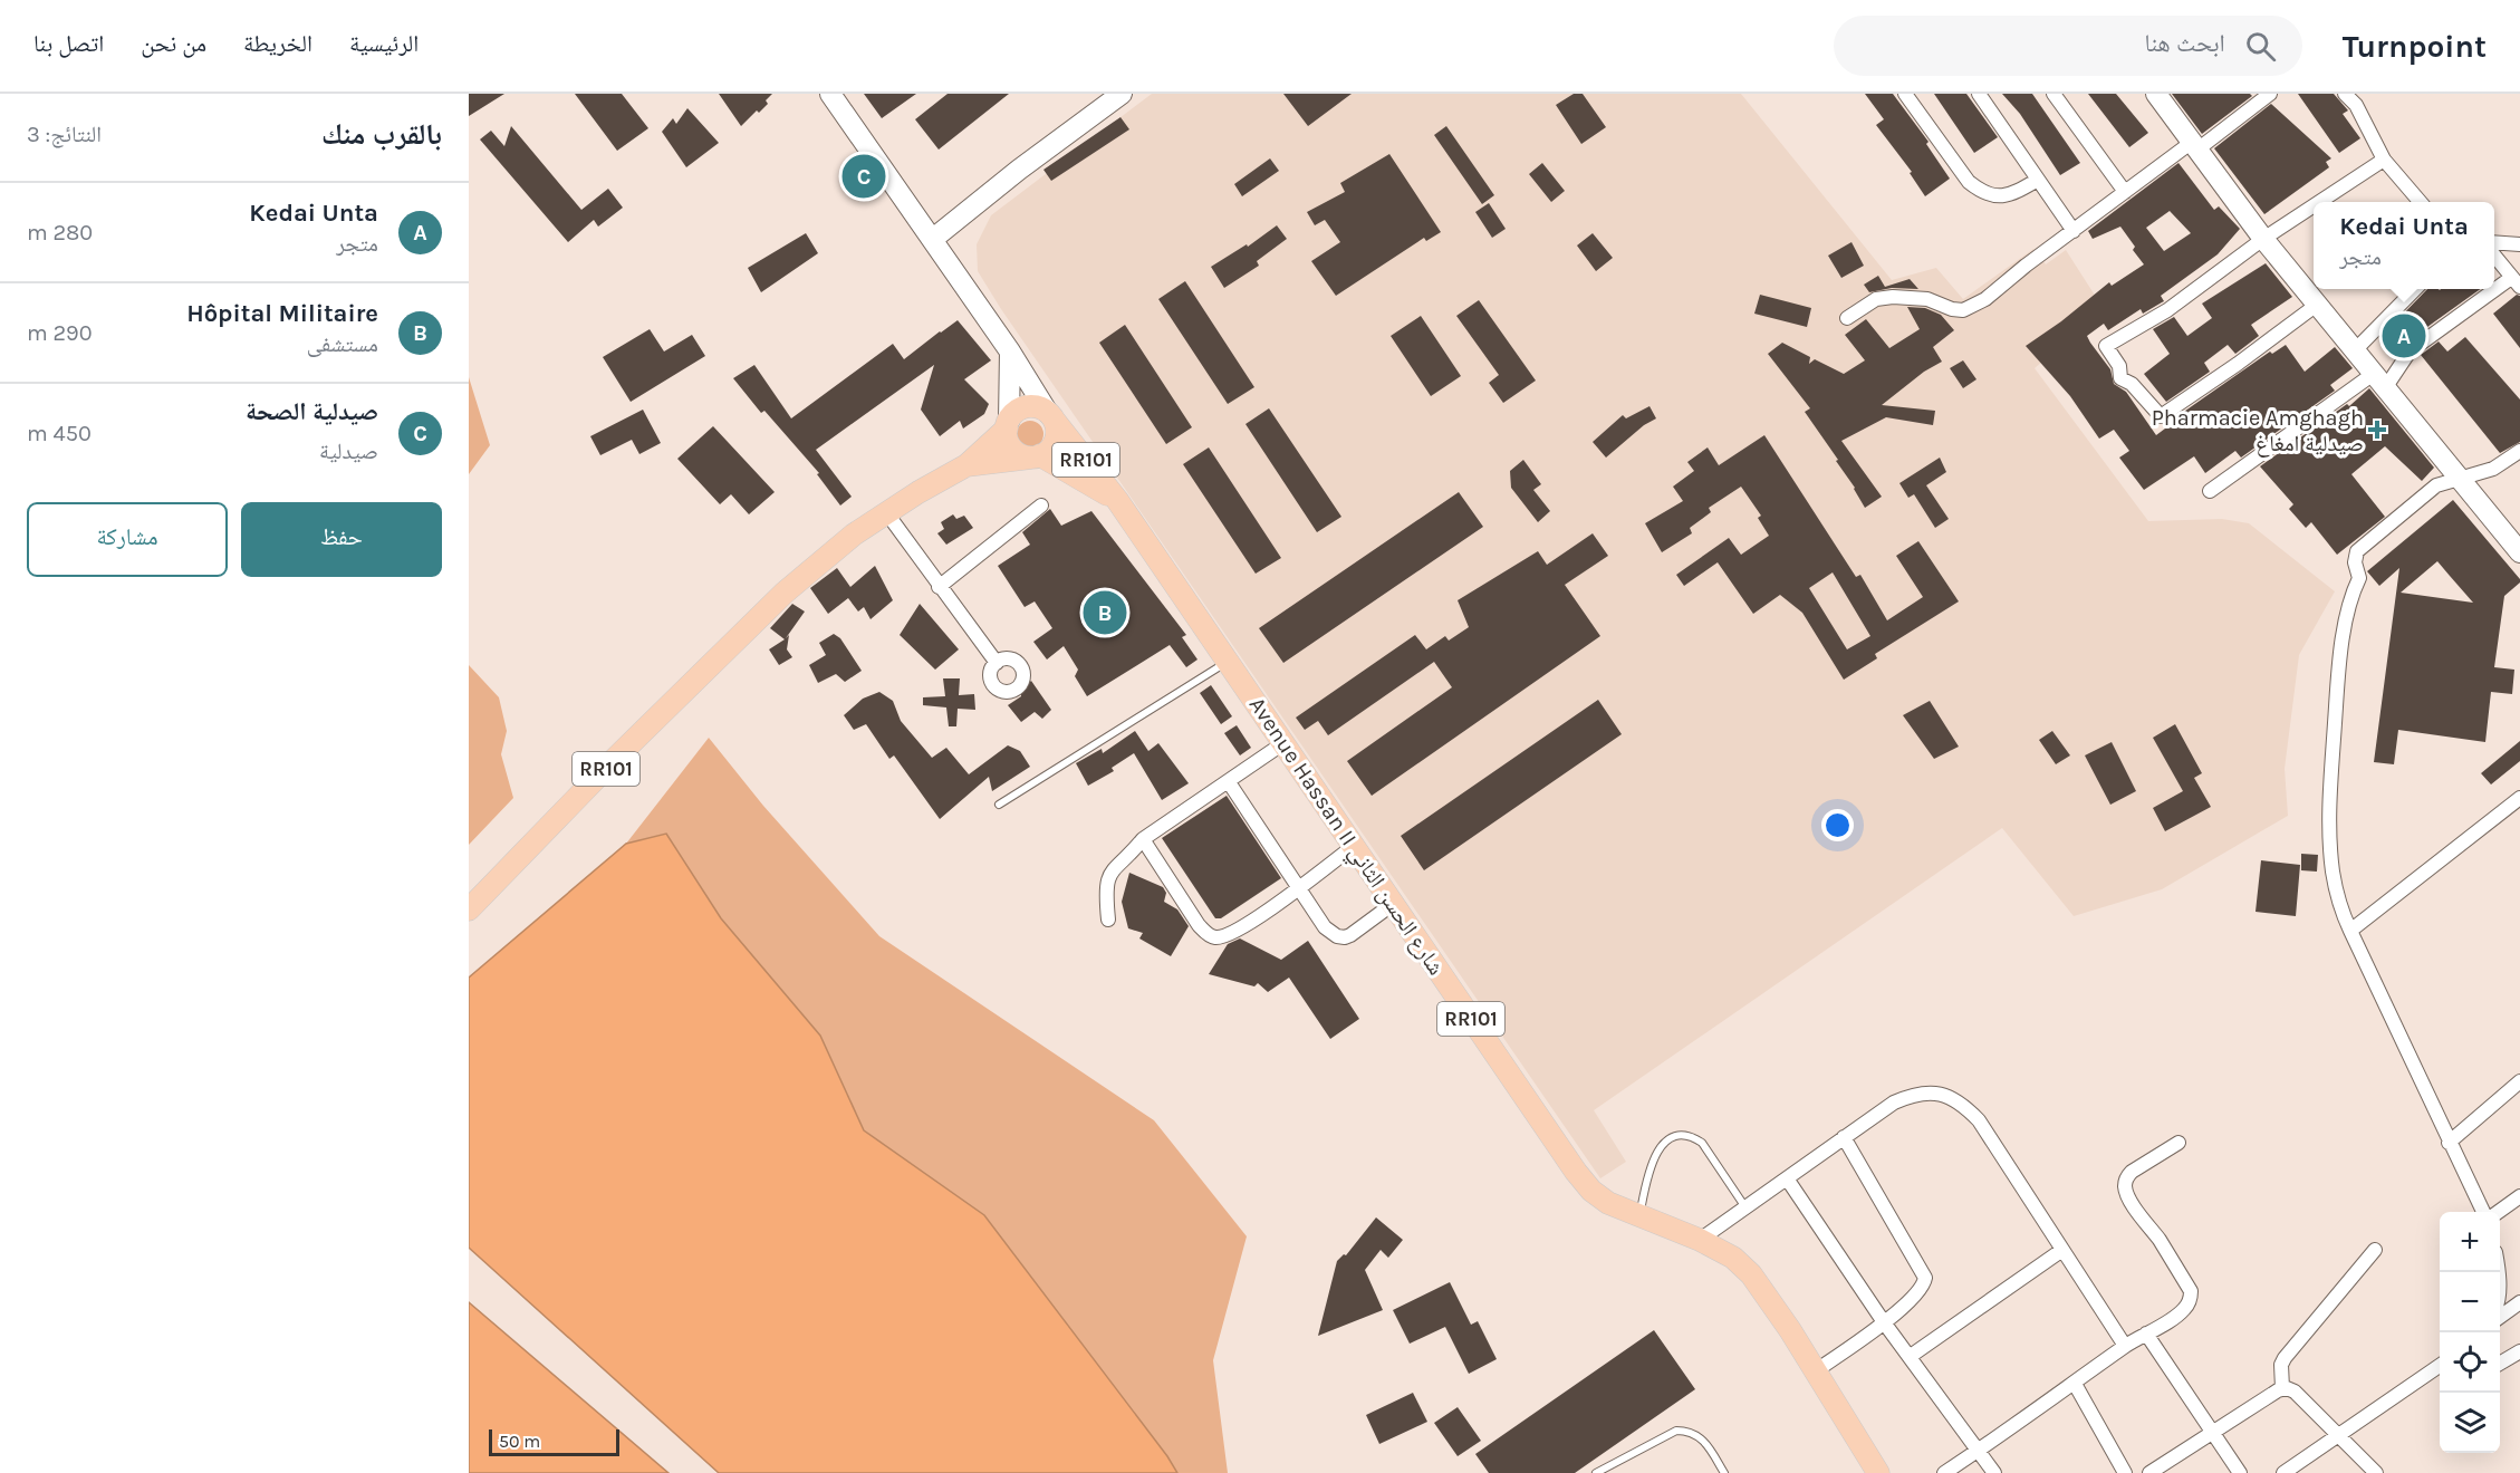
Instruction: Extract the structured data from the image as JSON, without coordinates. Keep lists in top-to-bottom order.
{
  "streets": {
    "main road": ["RR101", "Avenue Hassan II شارع الحسن الثاني"]
  },
  "crossings": [
    ["RR101", "Avenue Hassan II شارع الحسن الثاني"]
  ],
  "places": {
    "health": ["Pharmacie Amghagh صيدلية امغاغ"]
  },
  "scale_bar": "50 m",
  "page": {
    "header": "Turnpoint",
    "search": "ابحث هنا",
    "nav": [
      "الرئيسية",
      "الخريطة",
      "من نحن",
      "اتصل بنا"
    ],
    "heading": ["بالقرب منك", "النتائج: 3"],
    "pins": ["C", "A", "B"],
    "list": [
      {
        "mark": "A",
        "name": "Kedai Unta",
        "note": "متجر",
        "value": "280 m"
      },
      {
        "mark": "B",
        "name": "Hôpital Militaire",
        "note": "مستشفى",
        "value": "290 m"
      },
      {
        "mark": "C",
        "name": "صيدلية الصحة",
        "note": "صيدلية",
        "value": "450 m"
      }
    ],
    "popup": ["Kedai Unta", "متجر"],
    "buttons": ["حفظ", "مشاركة"],
    "map_buttons": ["+", "−"],
    "scale": "50 m"
  }
}
